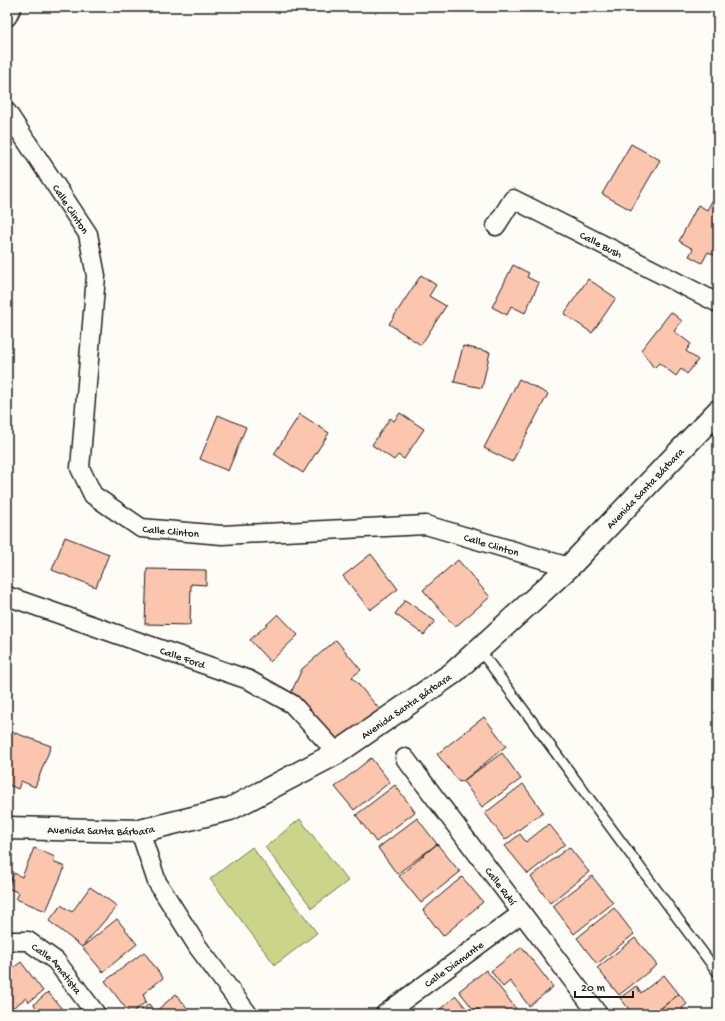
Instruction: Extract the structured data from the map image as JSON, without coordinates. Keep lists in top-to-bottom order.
{
  "streets": {
    "street": [
      "Calle Clinton",
      "Calle Bush",
      "Avenida Santa Bárbara",
      "Calle Ford",
      "Calle Rubí",
      "Calle Diamante",
      "Calle Amatista"
    ]
  },
  "crossings": [
    ["Calle Clinton", "Avenida Santa Bárbara"],
    ["Avenida Santa Bárbara", "Calle Ford"],
    ["Calle Rubí", "Calle Diamante"]
  ],
  "scale_bar": "20 m"
}
